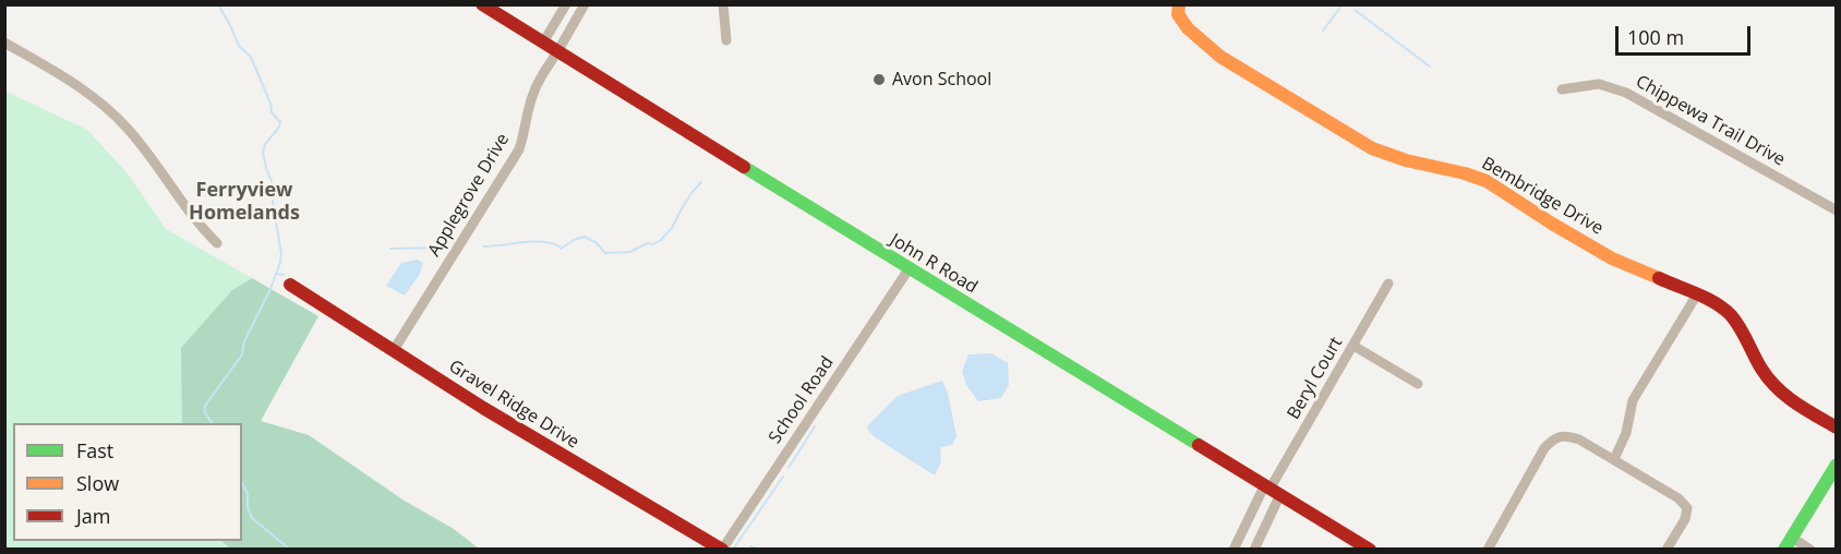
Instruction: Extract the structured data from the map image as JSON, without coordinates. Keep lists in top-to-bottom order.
{
  "streets": {
    "street": [
      "Chippewa Trail Drive",
      "Applegrove Drive",
      "Bembridge Drive",
      "John R Road",
      "Beryl Court",
      "School Road",
      "Gravel Ridge Drive"
    ]
  },
  "crossings": [
    ["Applegrove Drive", "John R Road"],
    ["Applegrove Drive", "Gravel Ridge Drive"],
    ["John R Road", "Beryl Court"],
    ["John R Road", "School Road"],
    ["School Road", "Gravel Ridge Drive"]
  ],
  "districts": ["Ferryview Homelands"],
  "places": ["Avon School"],
  "legend": ["Fast", "Slow", "Jam"],
  "scale_bar": "100 m"
}
